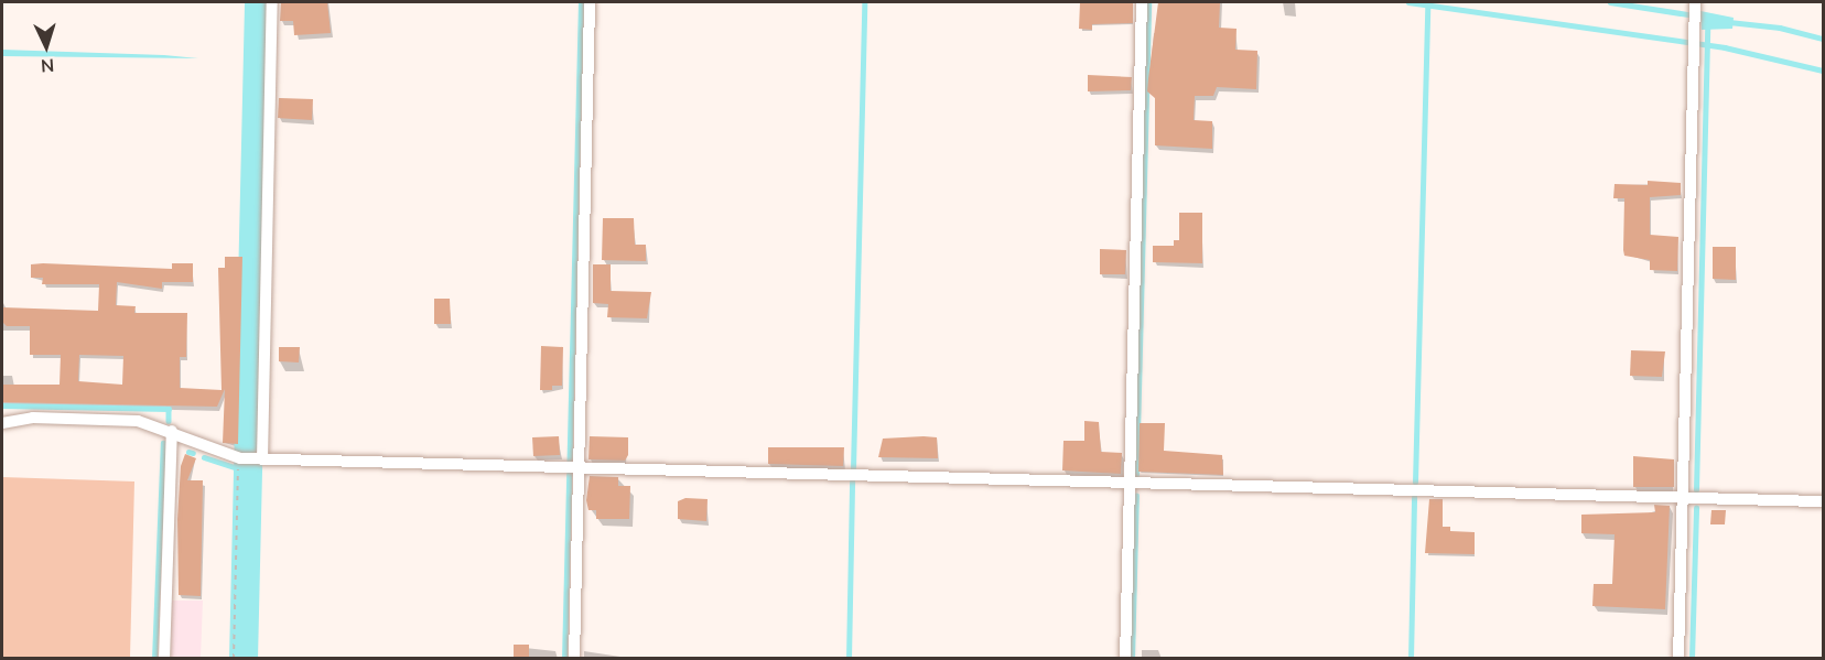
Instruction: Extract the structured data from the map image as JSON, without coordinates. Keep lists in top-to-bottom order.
{
  "north": "bottom"
}
